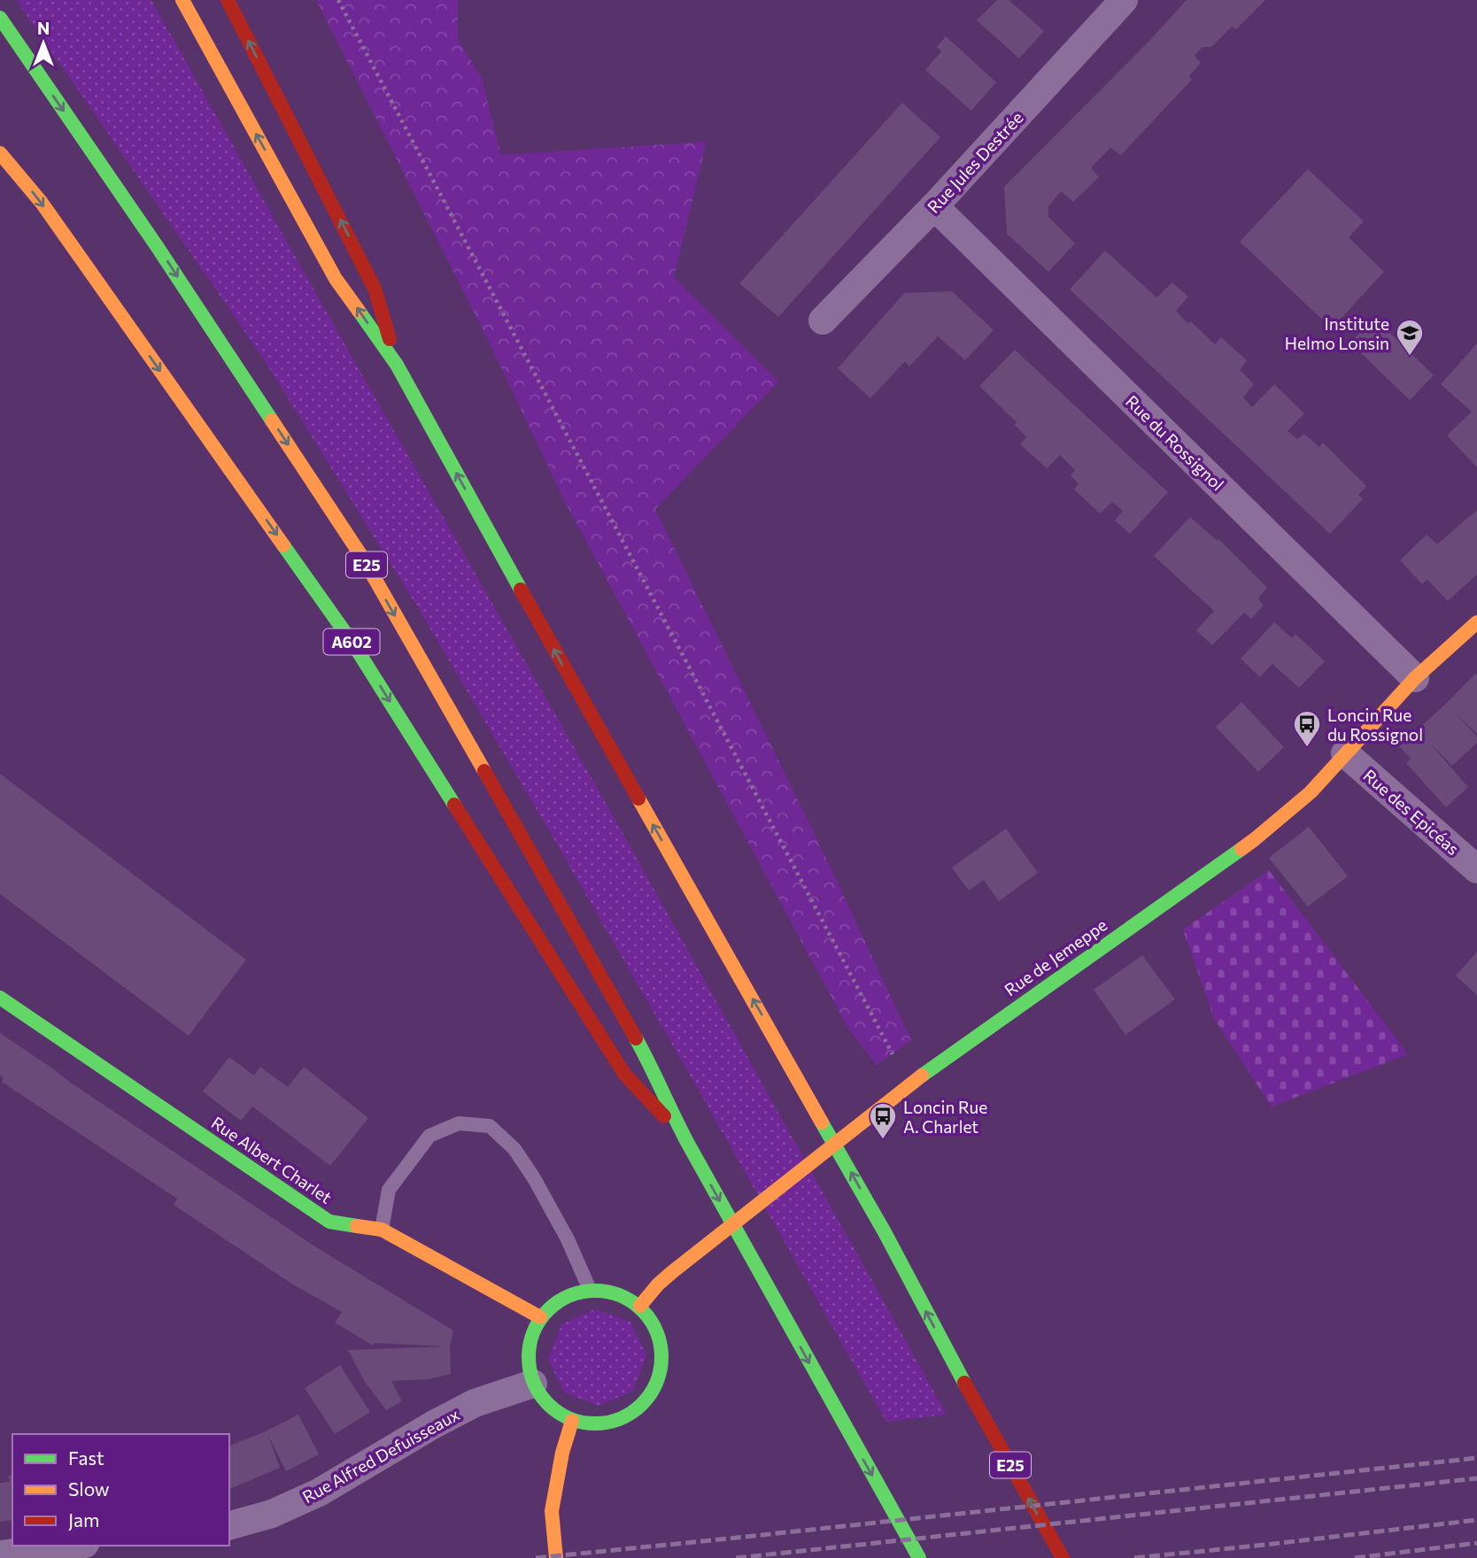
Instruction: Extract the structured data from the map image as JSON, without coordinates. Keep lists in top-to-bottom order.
{
  "streets": {
    "main road": [
      "E25",
      "A602",
      "Rue de Jemeppe",
      "Rue Albert Charlet"
    ],
    "street": [
      "Rue Jules Destrée",
      "Rue du Rossignol",
      "Rue des Epicéas",
      "Rue Alfred Defuisseaux"
    ]
  },
  "crossings": [
    ["Rue Jules Destrée", "Rue du Rossignol"],
    ["Rue du Rossignol", "Rue de Jemeppe"],
    ["E25", "A602"],
    ["Rue des Epicéas", "Rue de Jemeppe"],
    ["Rue de Jemeppe", "Rue Albert Charlet"],
    ["Rue de Jemeppe", "Rue Alfred Defuisseaux"],
    ["Rue Albert Charlet", "Rue Alfred Defuisseaux"]
  ],
  "places": {
    "school or university": ["Institute Helmo Lonsin"],
    "bus stop": ["Loncin Rue du Rossignol", "Loncin Rue A. Charlet"]
  },
  "legend": ["Fast", "Slow", "Jam"],
  "north": "top"
}
